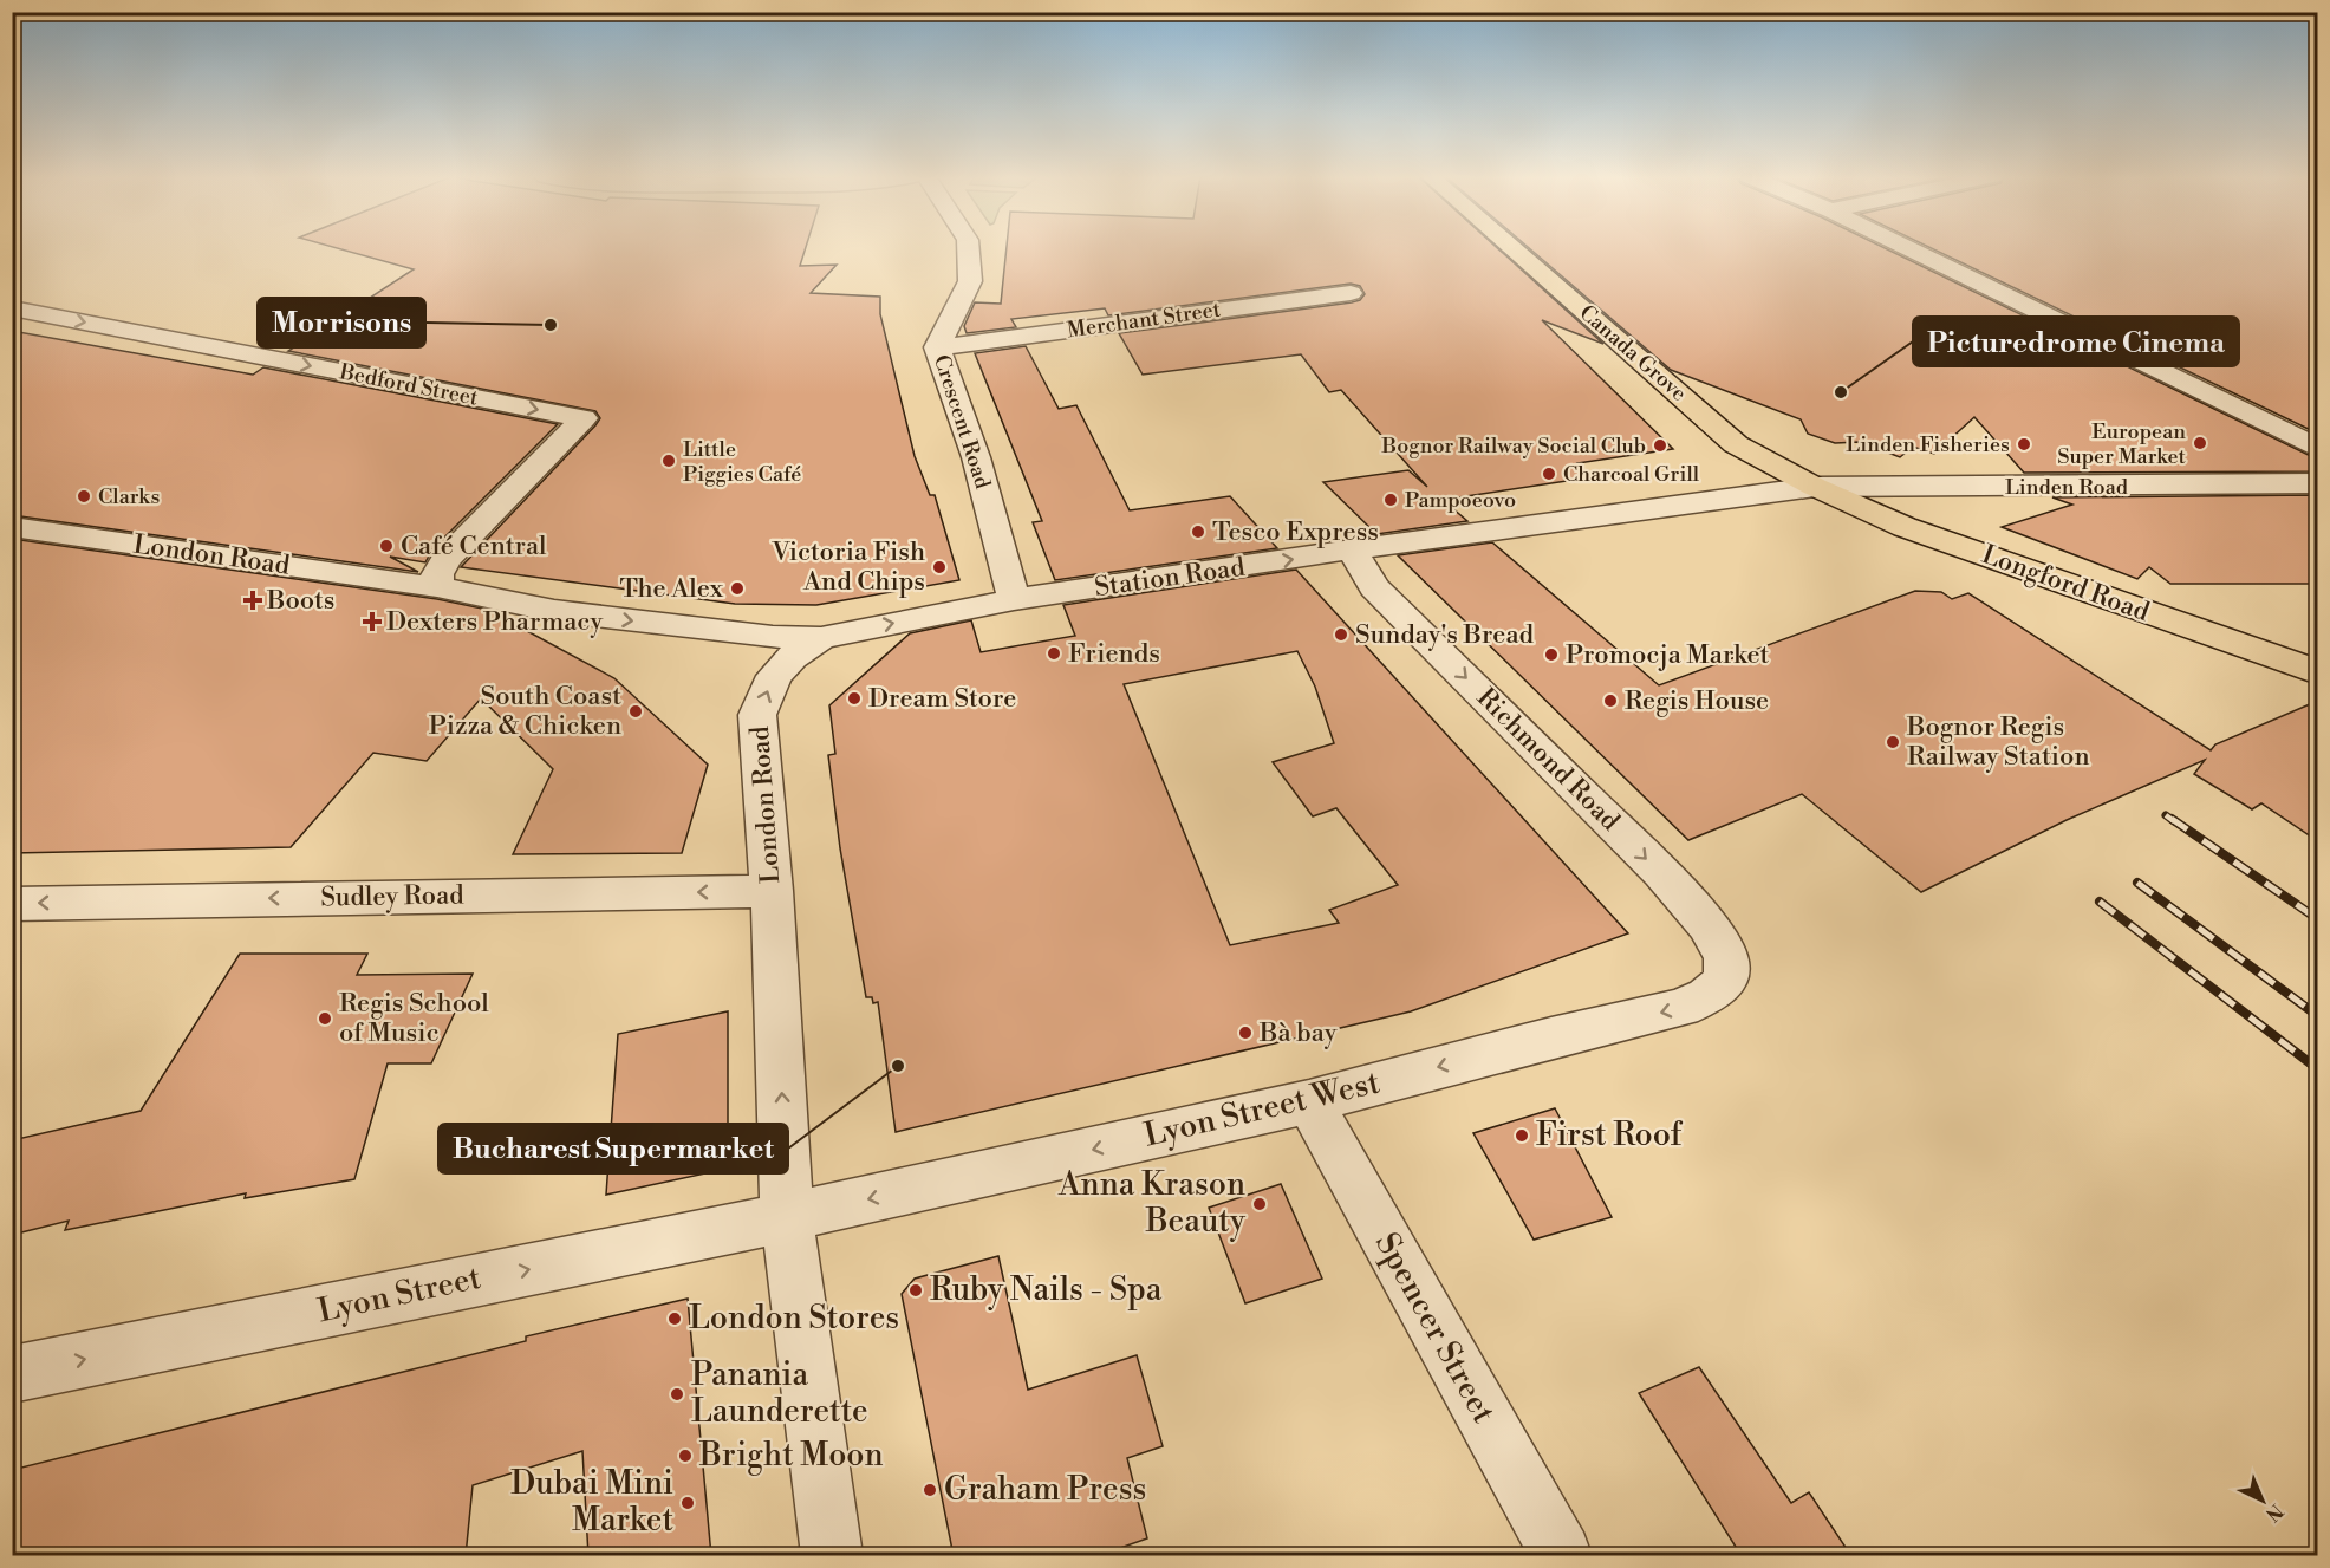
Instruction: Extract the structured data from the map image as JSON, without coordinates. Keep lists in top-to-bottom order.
{
  "streets": {
    "main road": ["Canada Grove", "Longford Road"],
    "street": [
      "Merchant Street",
      "Bedford Street",
      "Crescent Road",
      "Linden Road",
      "London Road",
      "Station Road",
      "Richmond Road",
      "Sudley Road",
      "Lyon Street West",
      "Lyon Street",
      "Spencer Street"
    ]
  },
  "crossings": [
    ["Merchant Street", "Crescent Road"],
    ["Canada Grove", "Linden Road"],
    ["Canada Grove", "Station Road"],
    ["Canada Grove", "Longford Road"],
    ["Bedford Street", "London Road"],
    ["Crescent Road", "Station Road"],
    ["Linden Road", "Station Road"],
    ["Linden Road", "Longford Road"],
    ["London Road", "Station Road"],
    ["London Road", "Sudley Road"],
    ["London Road", "Lyon Street West"],
    ["London Road", "Lyon Street"],
    ["Station Road", "Longford Road"],
    ["Station Road", "Richmond Road"],
    ["Richmond Road", "Lyon Street West"],
    ["Lyon Street West", "Lyon Street"],
    ["Lyon Street West", "Spencer Street"]
  ],
  "one_way": [
    "Station Road",
    "Richmond Road",
    "Sudley Road",
    "Lyon Street West",
    "Lyon Street"
  ],
  "places": {
    "other": [
      "Morrisons",
      "Picturedrome Cinema",
      "European Super Market",
      "Linden Fisheries",
      "Bognor Railway Social Club",
      "Little Piggies Café",
      "Charcoal Grill",
      "Clarks",
      "Pampoeovo",
      "Tesco Express",
      "Café Central",
      "Victoria Fish And Chips",
      "The Alex",
      "Sunday's Bread",
      "Friends",
      "Promocja Market",
      "Dream Store",
      "Regis House",
      "South Coast Pizza & Chicken",
      "Bognor Regis Railway Station",
      "Regis School of Music",
      "Bà bay",
      "Bucharest Supermarket",
      "First Roof",
      "Anna Krason Beauty",
      "Ruby Nails - Spa",
      "London Stores",
      "Panania Launderette",
      "Bright Moon",
      "Graham Press",
      "Dubai Mini Market"
    ],
    "health": ["Boots", "Dexters Pharmacy"]
  },
  "north": "bottom right"
}
